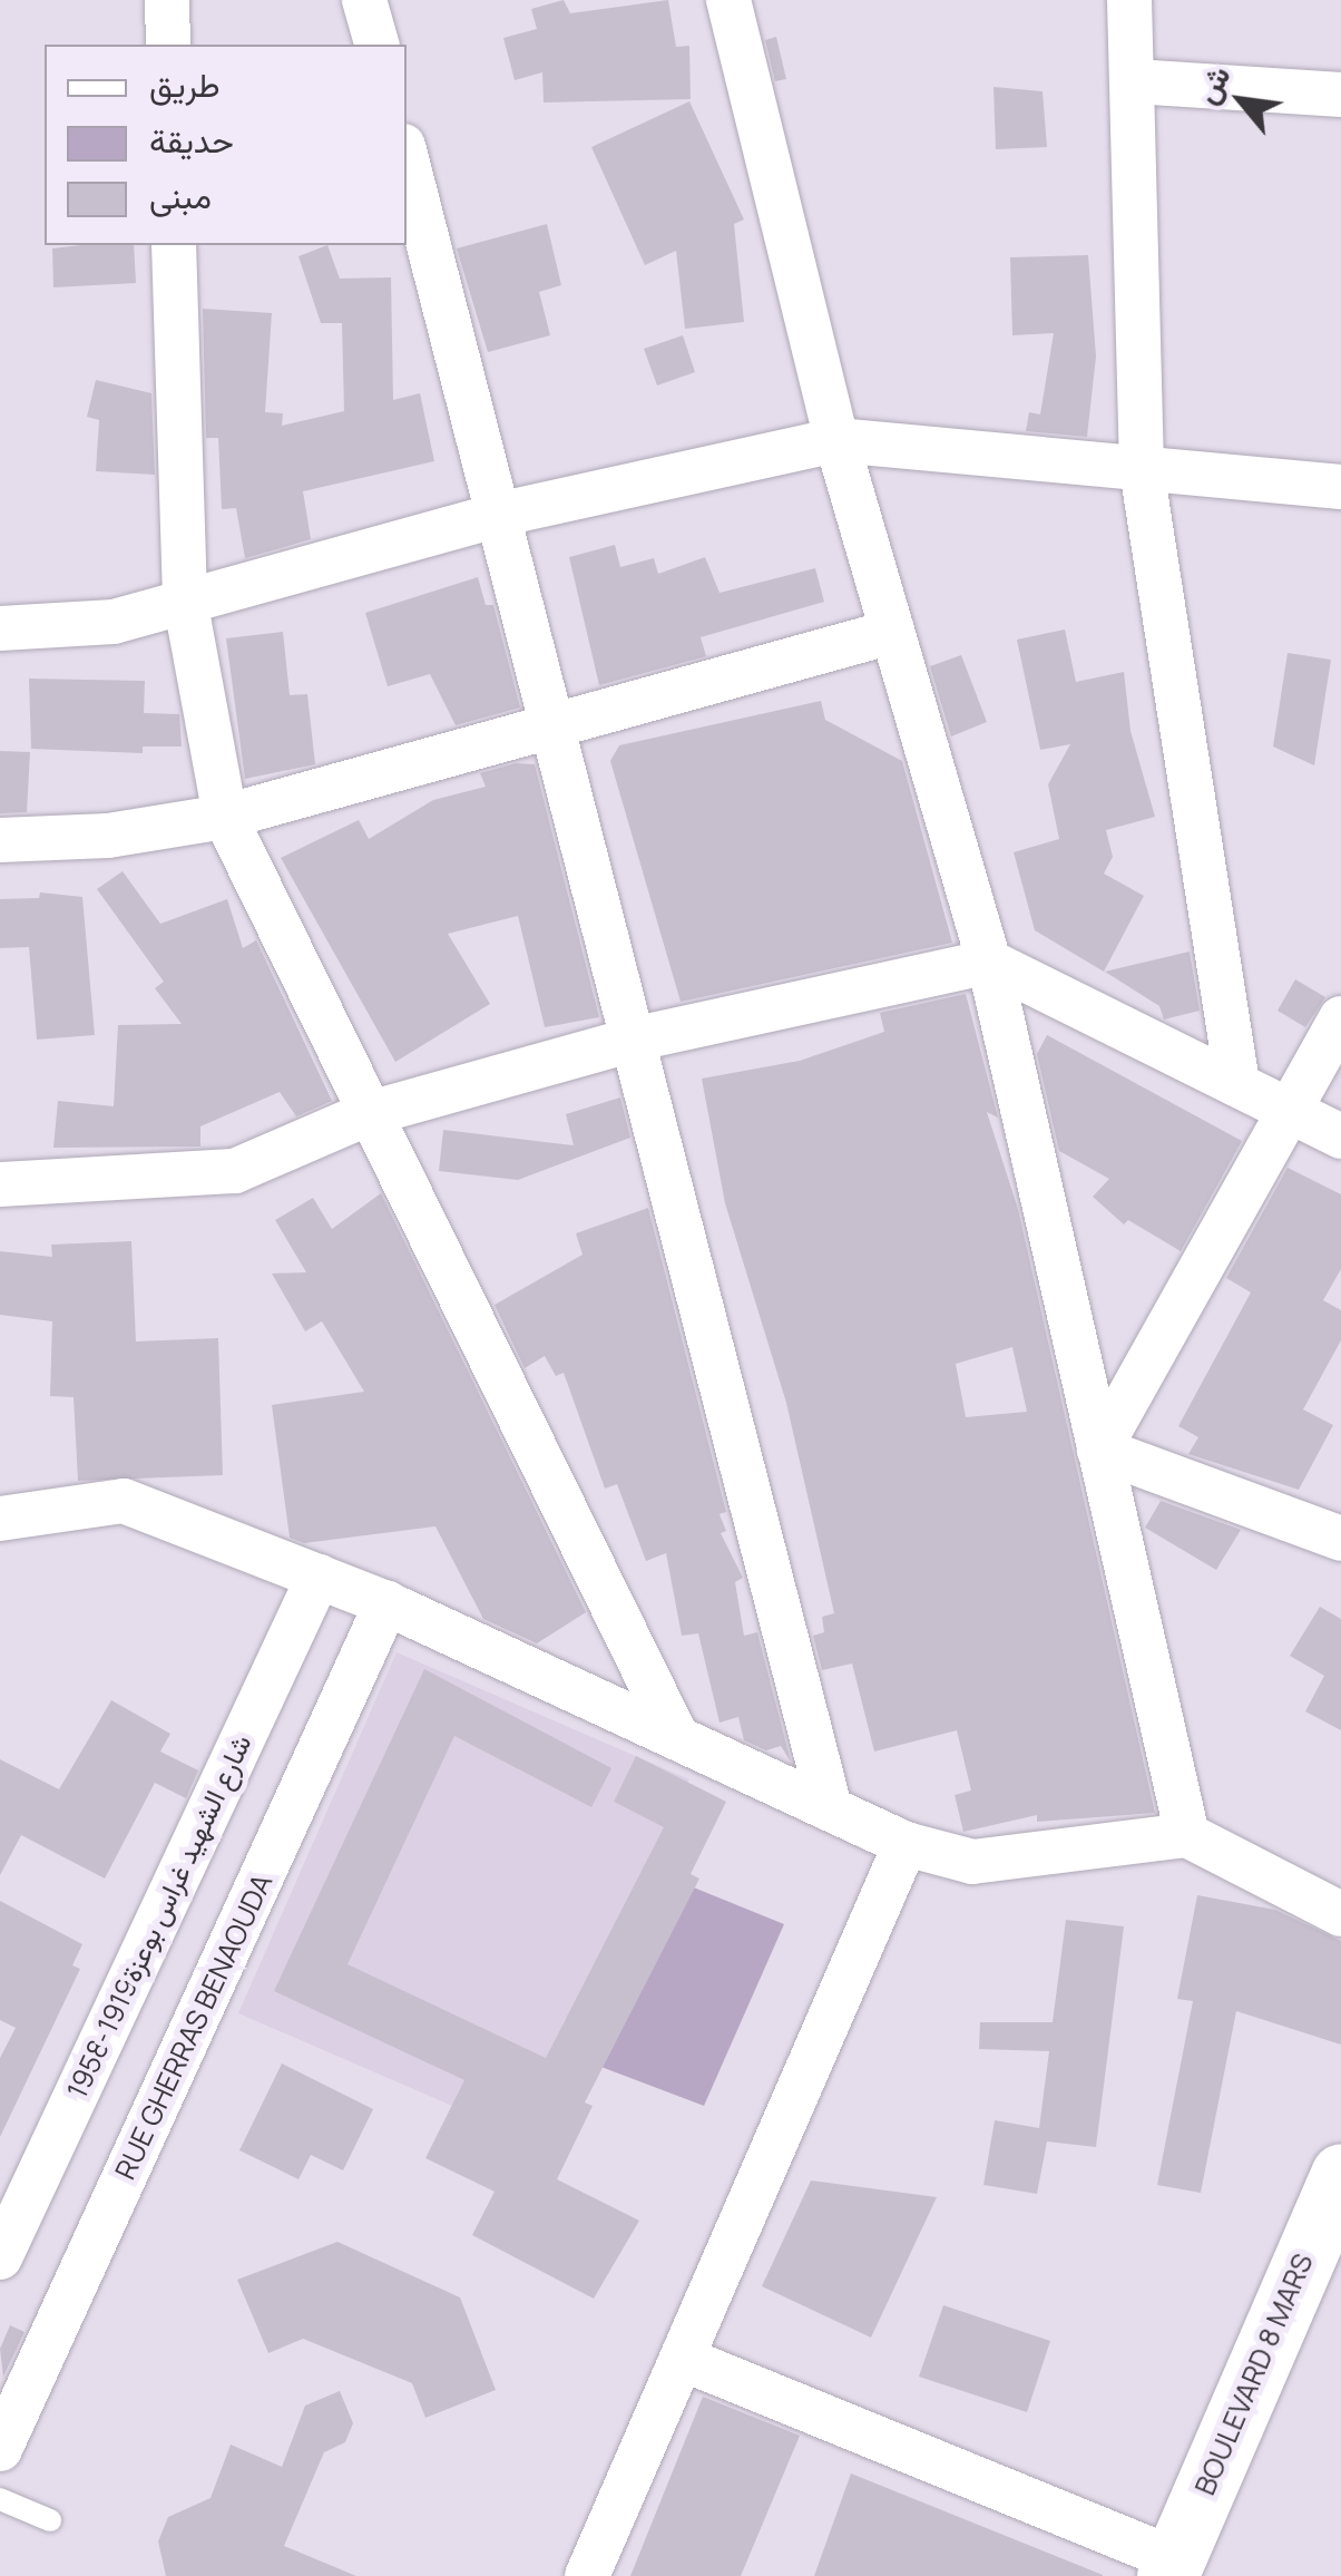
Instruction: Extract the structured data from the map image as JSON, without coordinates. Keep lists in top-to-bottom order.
{
  "streets": {
    "main road": ["BOULEVARD 8 MARS"],
    "street": ["شارع الشهيد غراس بوعزة1919-1958", "RUE GHERRAS BENAOUDA"]
  },
  "legend": ["طريق", "حديقة", "مبنى"],
  "north": "top left"
}
